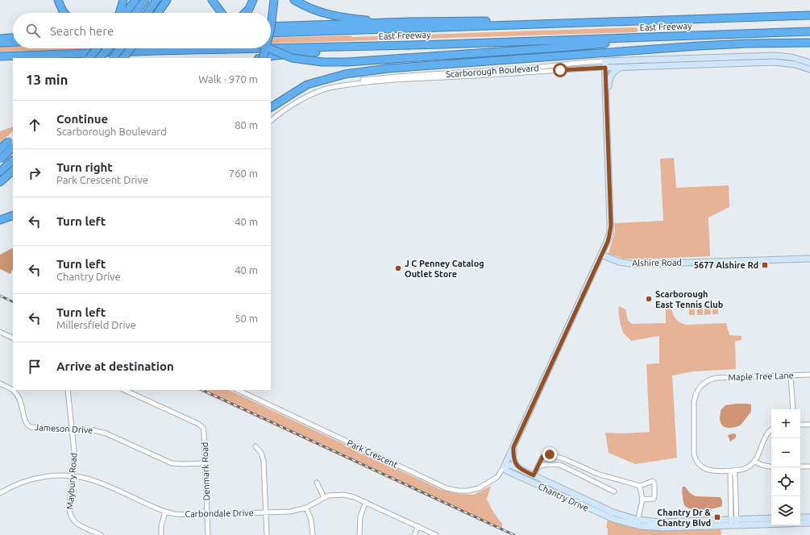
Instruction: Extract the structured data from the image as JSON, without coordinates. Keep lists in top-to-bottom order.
{
  "streets": {
    "highway": ["East Freeway"],
    "street": [
      "Scarborough Boulevard",
      "Alshire Road",
      "Maple Tree Lane",
      "Jameson Drive",
      "Park Crescent",
      "Denmark Road",
      "Maybury Road",
      "Chantry Drive",
      "Carbondale Drive"
    ]
  },
  "crossings": [
    ["Jameson Drive", "Denmark Road"],
    ["Jameson Drive", "Maybury Road"],
    ["Park Crescent", "Chantry Drive"],
    ["Denmark Road", "Carbondale Drive"],
    ["Maybury Road", "Carbondale Drive"]
  ],
  "places": {
    "transit": ["5677 Alshire Rd", "Chantry Dr & Chantry Blvd"],
    "other": ["J C Penney Catalog Outlet Store", "Scarborough East Tennis Club"]
  },
  "page": {
    "search": "Search here",
    "heading": ["13 min", "Walk · 970 m"],
    "list": [
      ["Continue", "Scarborough Boulevard", "80 m"],
      ["Turn right", "Park Crescent Drive", "760 m"],
      ["Turn left", "40 m"],
      ["Turn left", "Chantry Drive", "40 m"],
      ["Turn left", "Millersfield Drive", "50 m"],
      "Arrive at destination"
    ],
    "map_buttons": ["+", "−"]
  }
}
